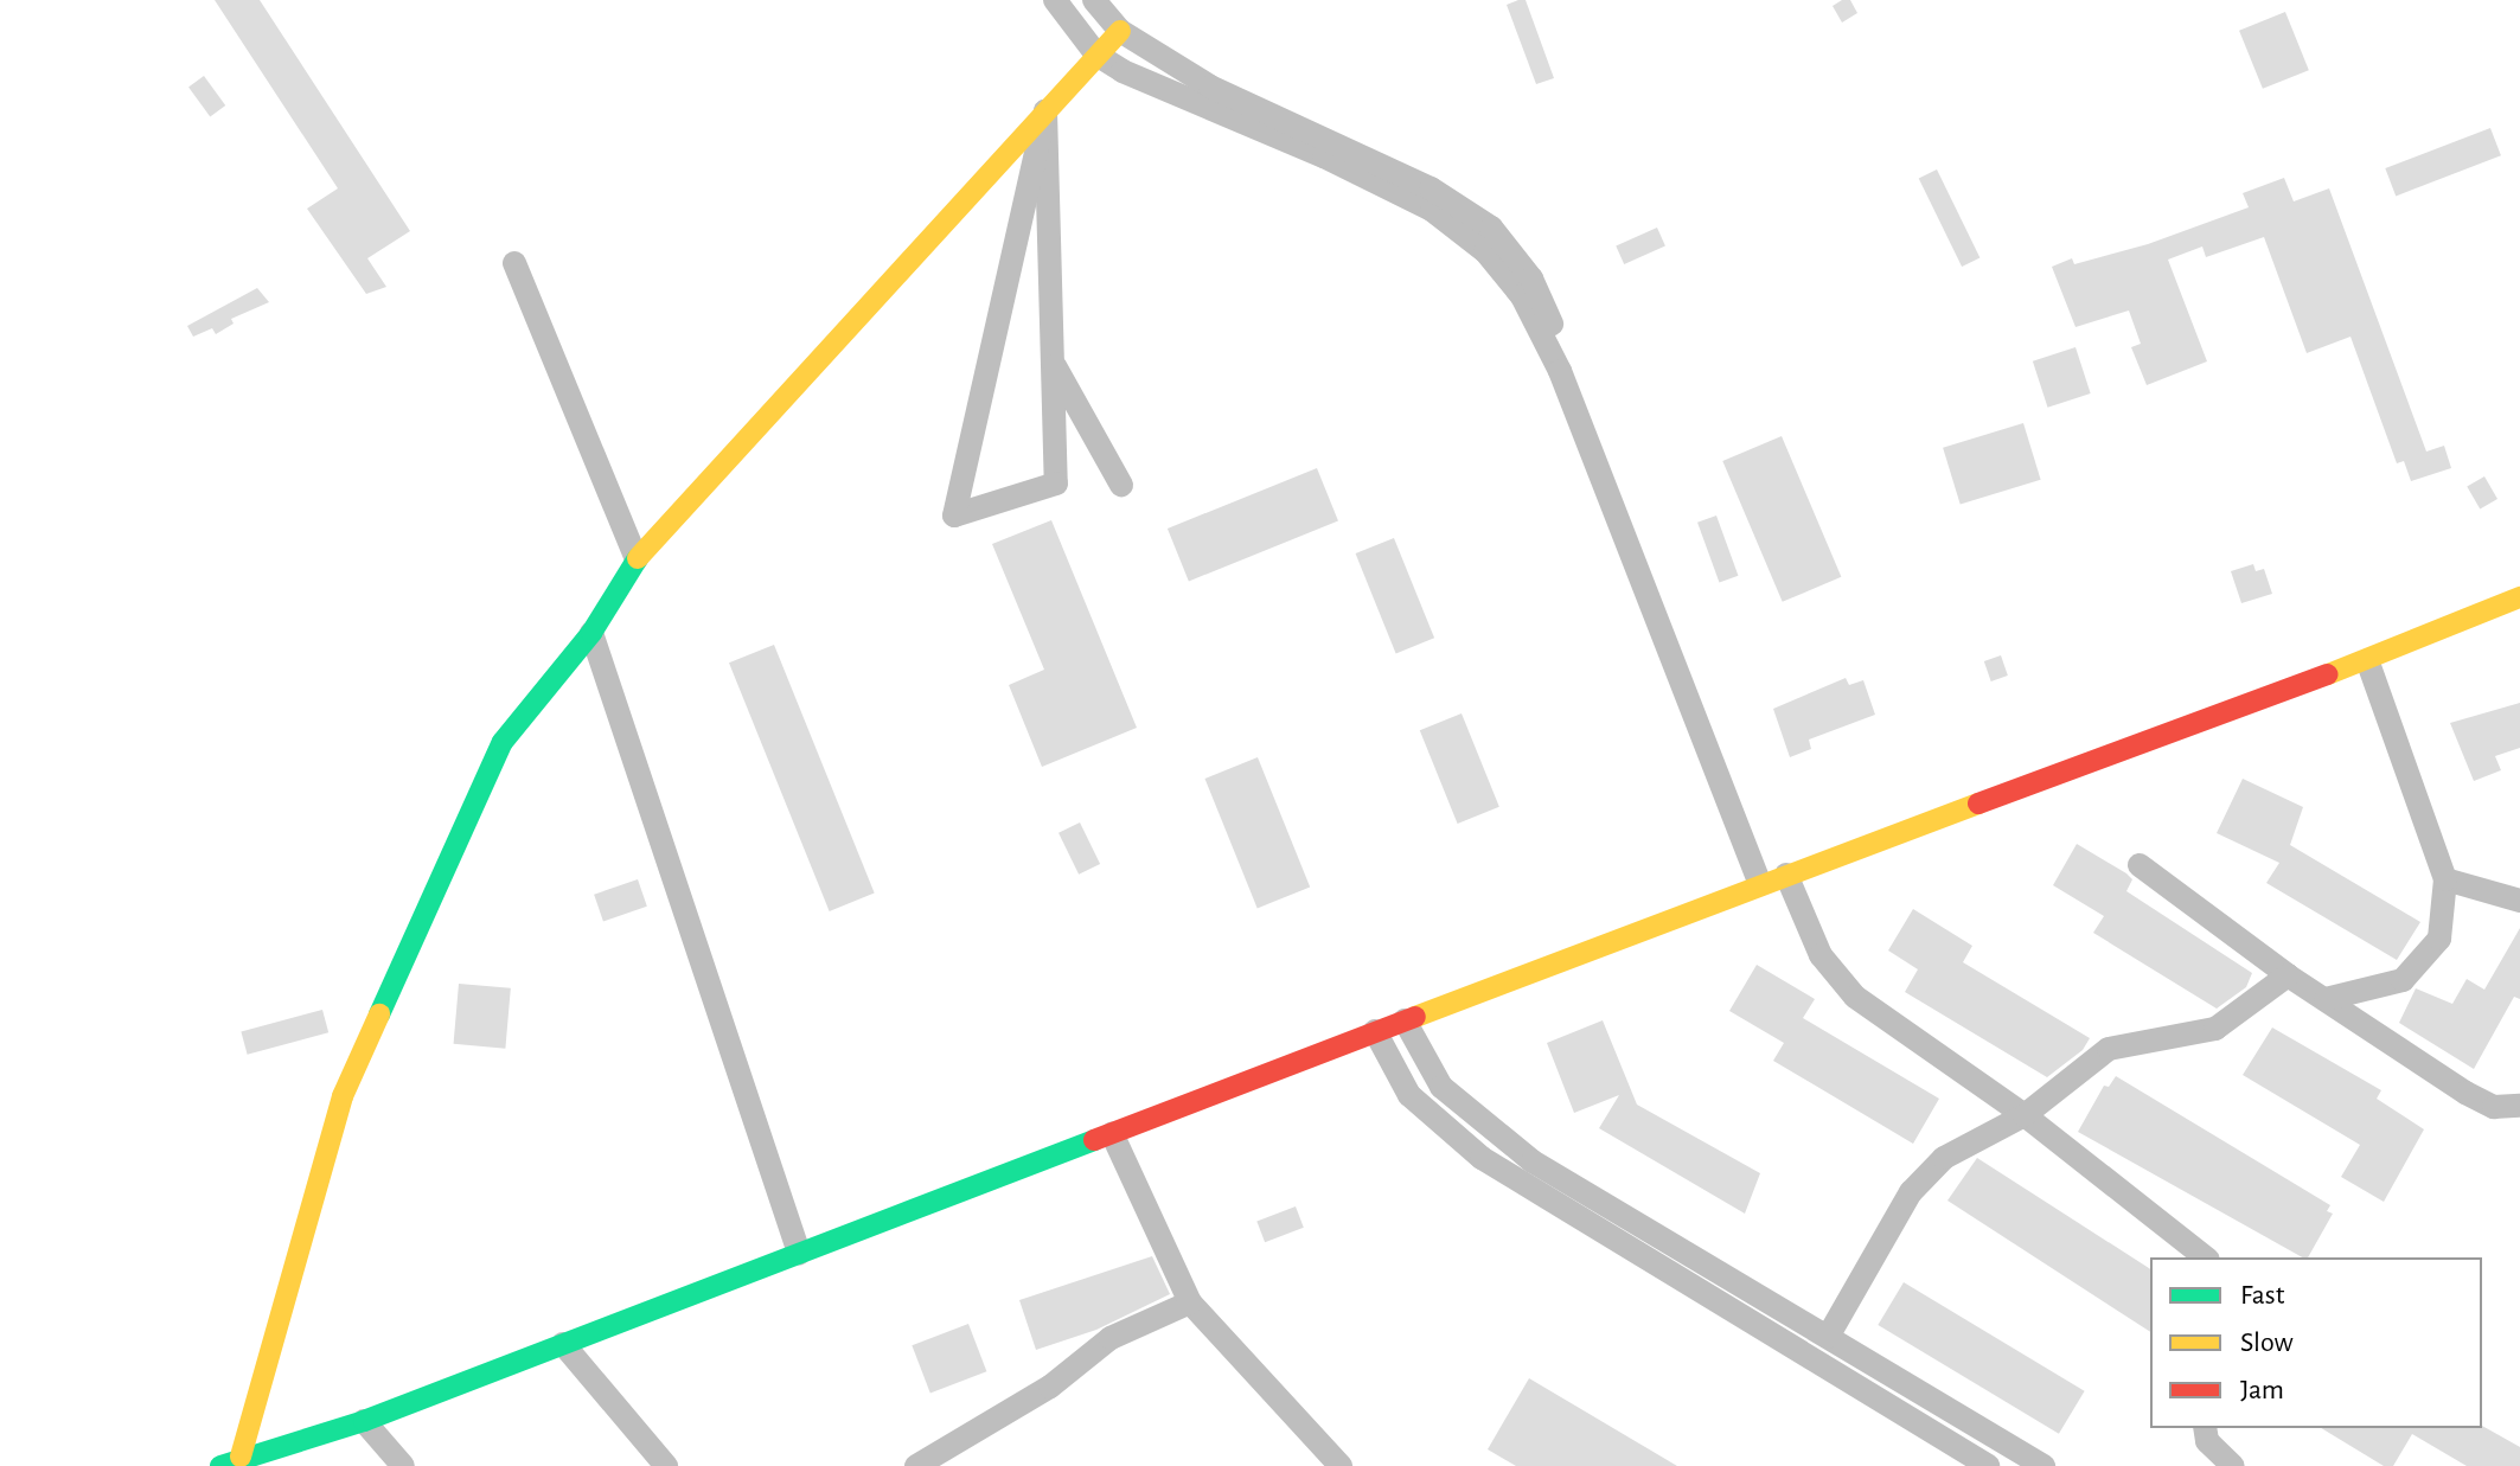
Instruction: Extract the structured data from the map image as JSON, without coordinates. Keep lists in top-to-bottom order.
{
  "legend": ["Fast", "Slow", "Jam"]
}
